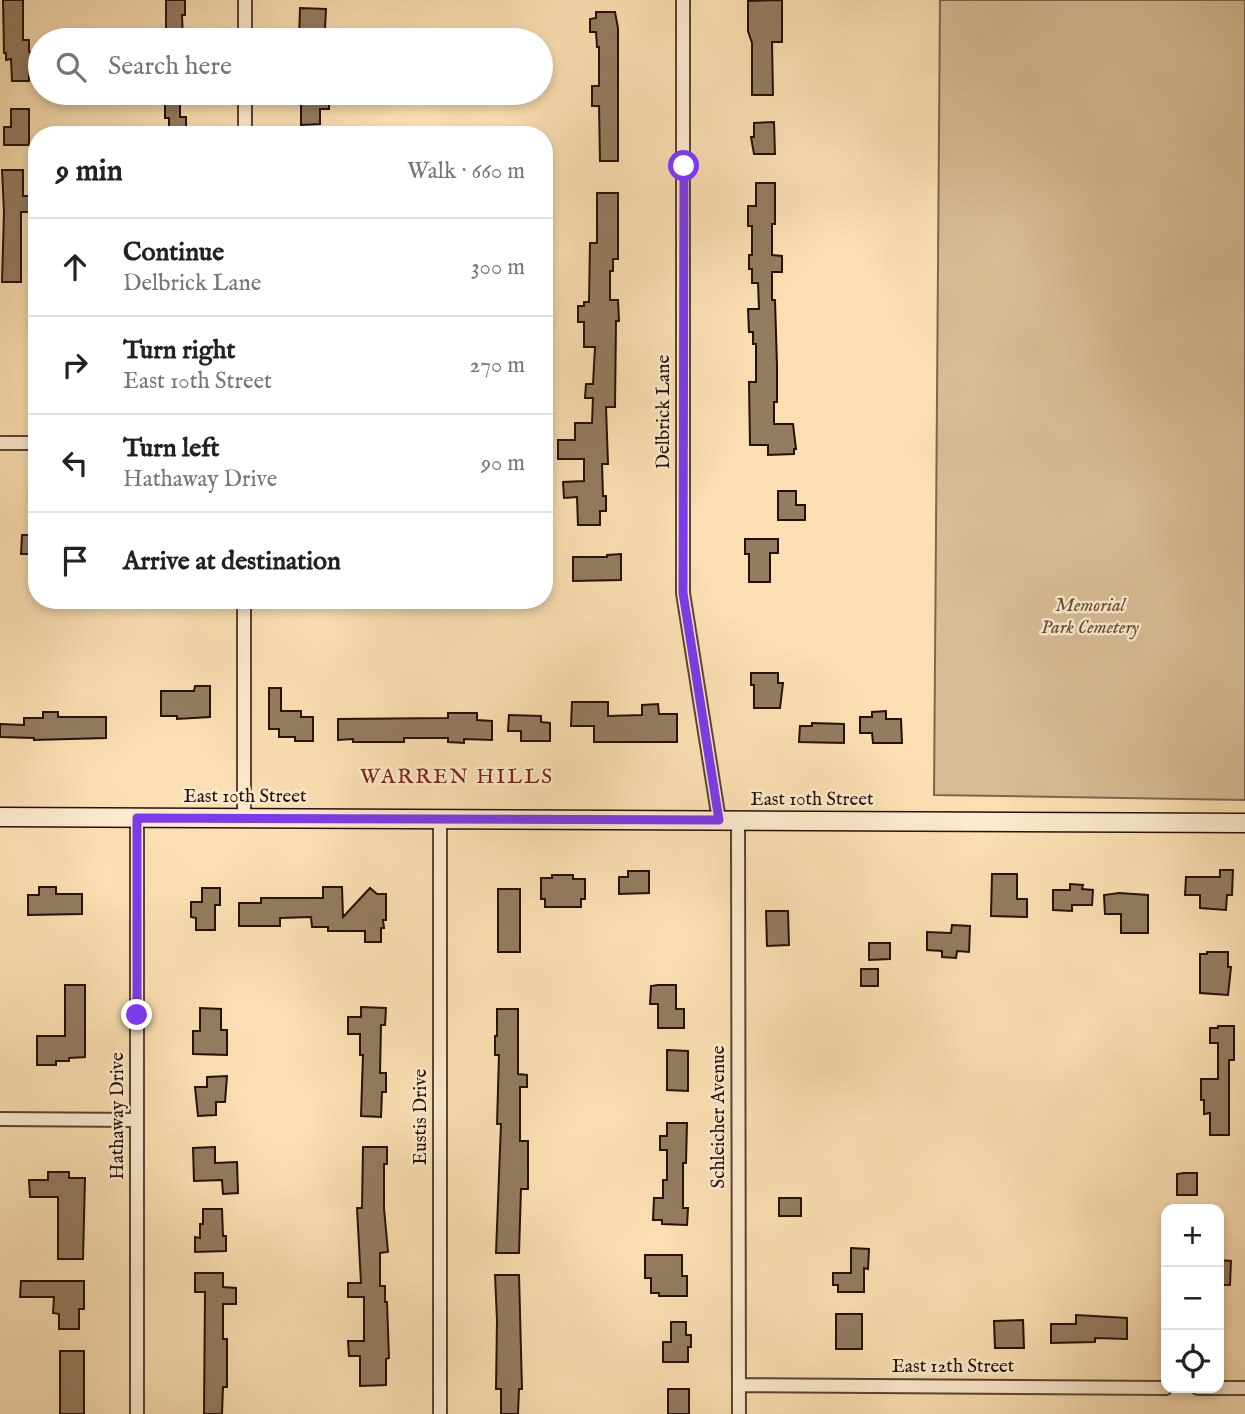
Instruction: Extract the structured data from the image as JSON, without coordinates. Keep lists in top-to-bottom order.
{
  "streets": {
    "main road": ["East 10th Street"],
    "street": [
      "Delbrick Lane",
      "Hathaway Drive",
      "Eustis Drive",
      "Schleicher Avenue",
      "East 12th Street"
    ]
  },
  "crossings": [
    ["Delbrick Lane", "East 10th Street"],
    ["East 10th Street", "Hathaway Drive"],
    ["East 10th Street", "Eustis Drive"],
    ["East 10th Street", "Schleicher Avenue"],
    ["Schleicher Avenue", "East 12th Street"]
  ],
  "districts": ["WARREN HILLS"],
  "parks": ["Memorial Park Cemetery"],
  "page": {
    "search": "Search here",
    "heading": ["9 min", "Walk · 660 m"],
    "list": [
      ["Continue", "Delbrick Lane", "300 m"],
      ["Turn right", "East 10th Street", "270 m"],
      ["Turn left", "Hathaway Drive", "90 m"],
      "Arrive at destination"
    ],
    "map_buttons": ["+", "−"]
  }
}
